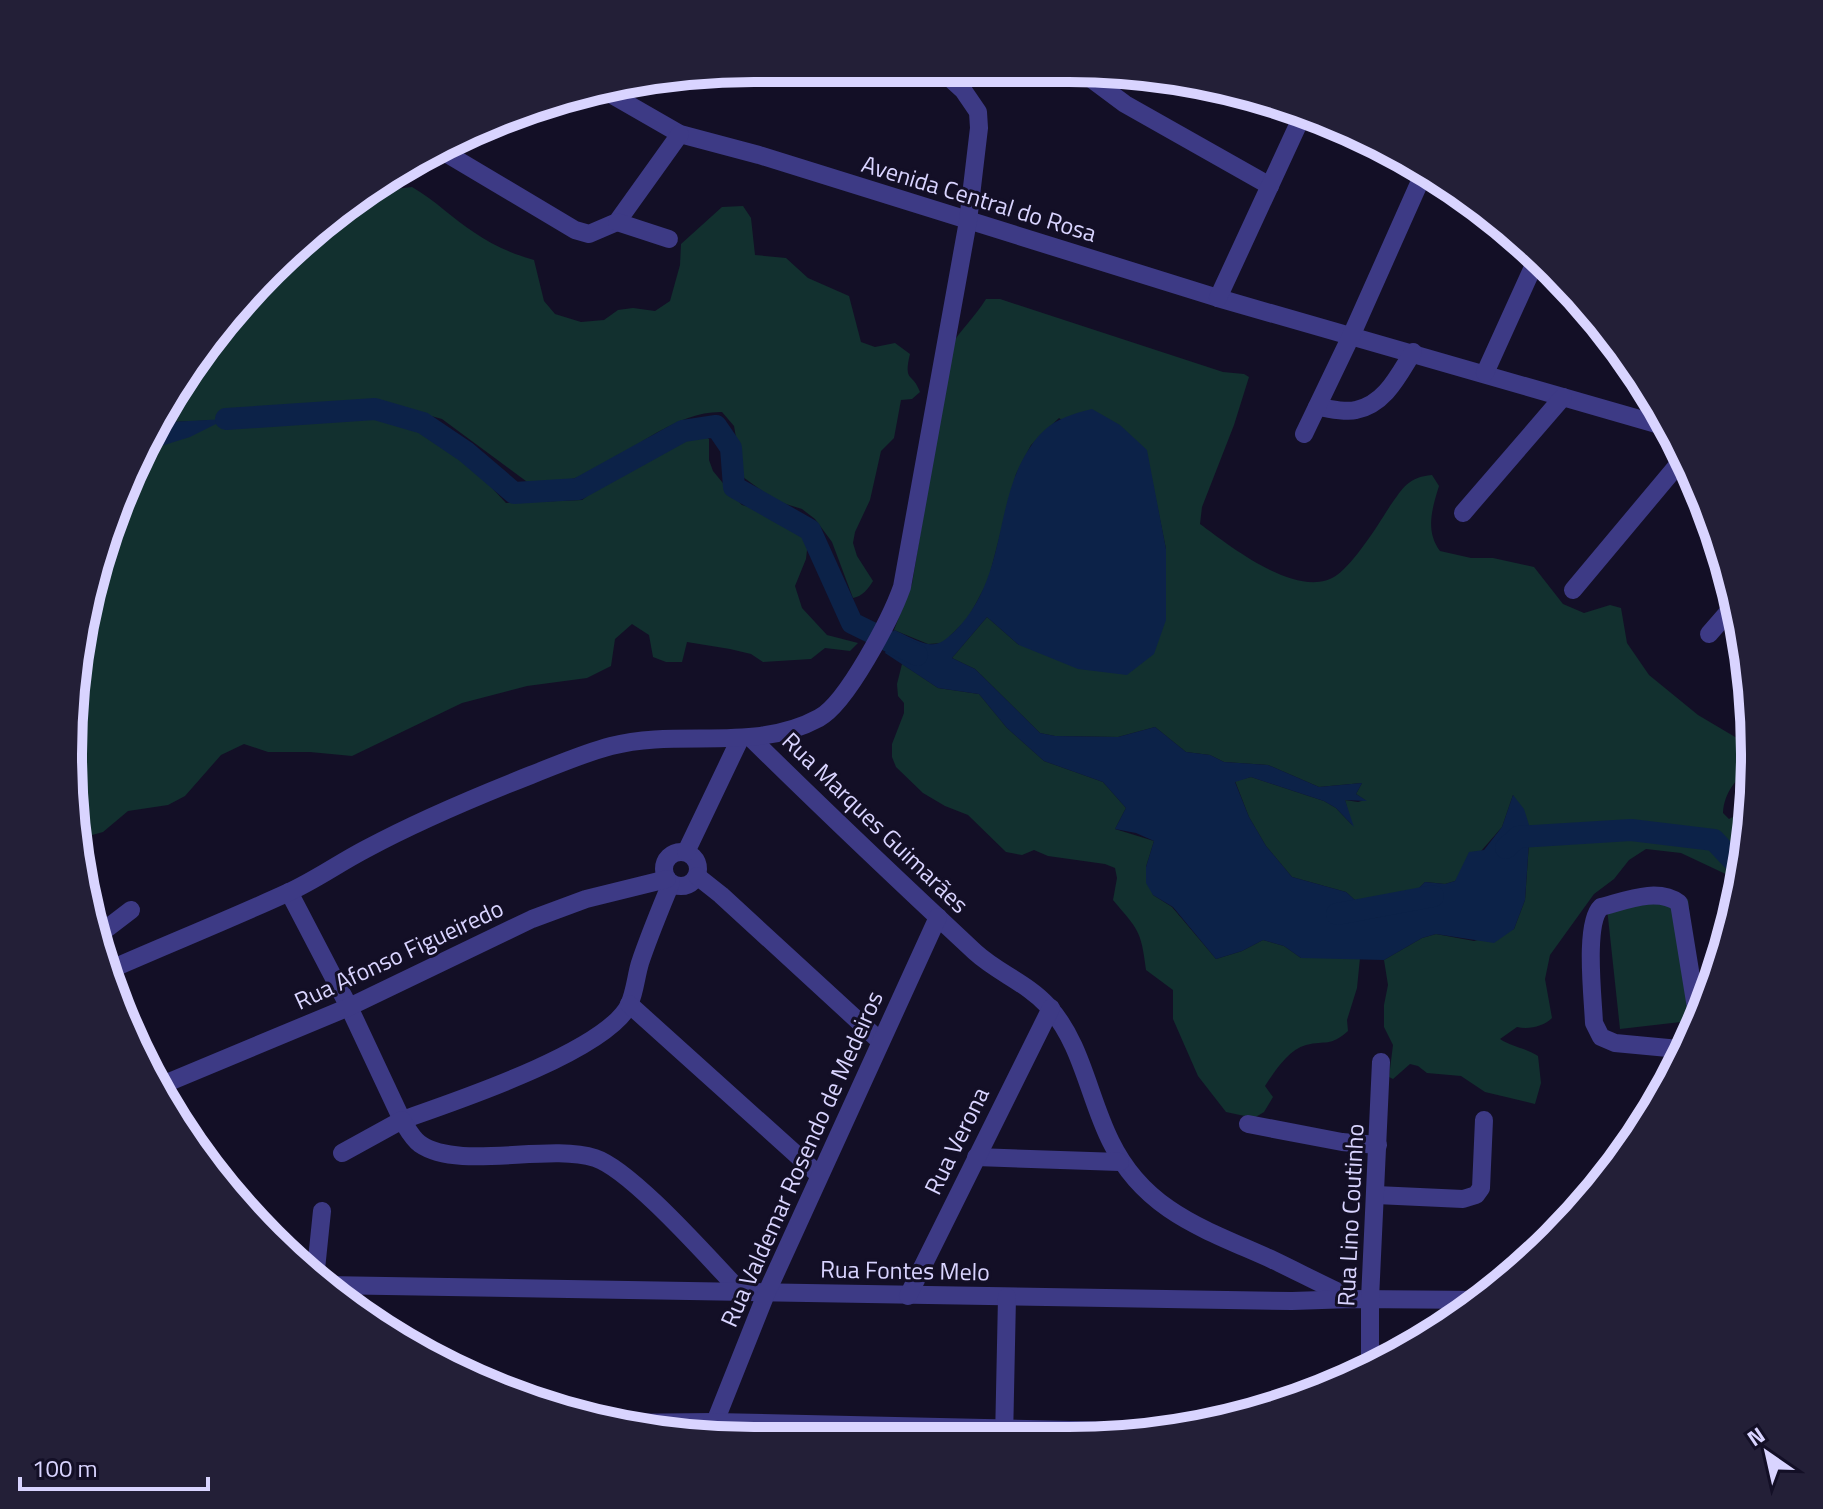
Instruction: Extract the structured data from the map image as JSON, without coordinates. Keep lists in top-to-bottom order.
{
  "streets": {
    "street": [
      "Avenida Central do Rosa",
      "Rua Marques Guimarães",
      "Rua Afonso Figueiredo",
      "Rua Verona",
      "Rua Valdemar Rosendo de Medeiros",
      "Rua Lino Coutinho",
      "Rua Fontes Melo"
    ]
  },
  "crossings": [
    ["Avenida Central do Rosa", "Rua Marques Guimarães"],
    ["Rua Marques Guimarães", "Rua Verona"],
    ["Rua Marques Guimarães", "Rua Valdemar Rosendo de Medeiros"],
    ["Rua Marques Guimarães", "Rua Lino Coutinho"],
    ["Rua Marques Guimarães", "Rua Fontes Melo"],
    ["Rua Verona", "Rua Fontes Melo"],
    ["Rua Valdemar Rosendo de Medeiros", "Rua Fontes Melo"],
    ["Rua Lino Coutinho", "Rua Fontes Melo"]
  ],
  "scale_bar": "100 m",
  "north": "top left"
}
